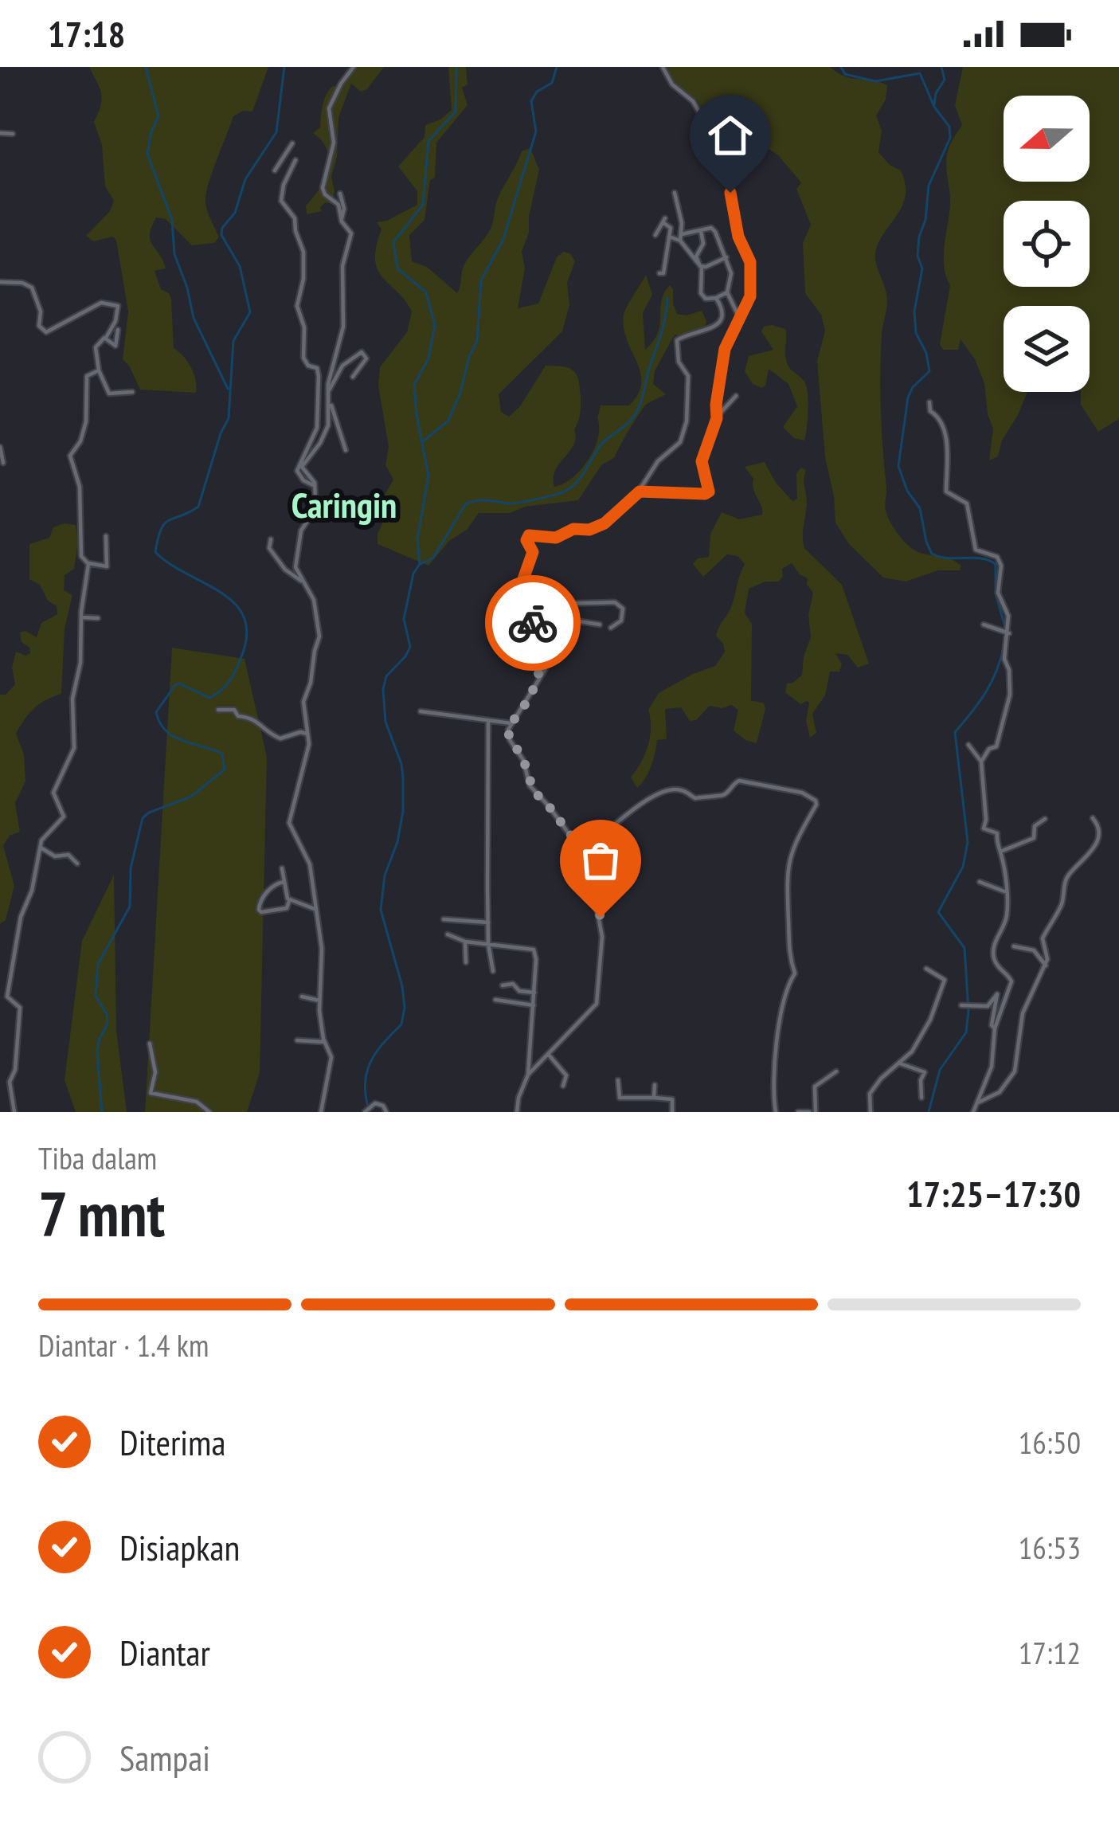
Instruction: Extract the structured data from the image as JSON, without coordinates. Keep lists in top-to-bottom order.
{
  "districts": ["Caringin"],
  "north": "left",
  "page": {
    "status": "17:18",
    "heading": ["7 mnt", "Tiba dalam", "17:25–17:30"],
    "bar": "Diantar · 1.4 km",
    "list": [
      ["Diterima", "16:50"],
      ["Disiapkan", "16:53"],
      ["Diantar", "17:12"],
      "Sampai"
    ]
  }
}
